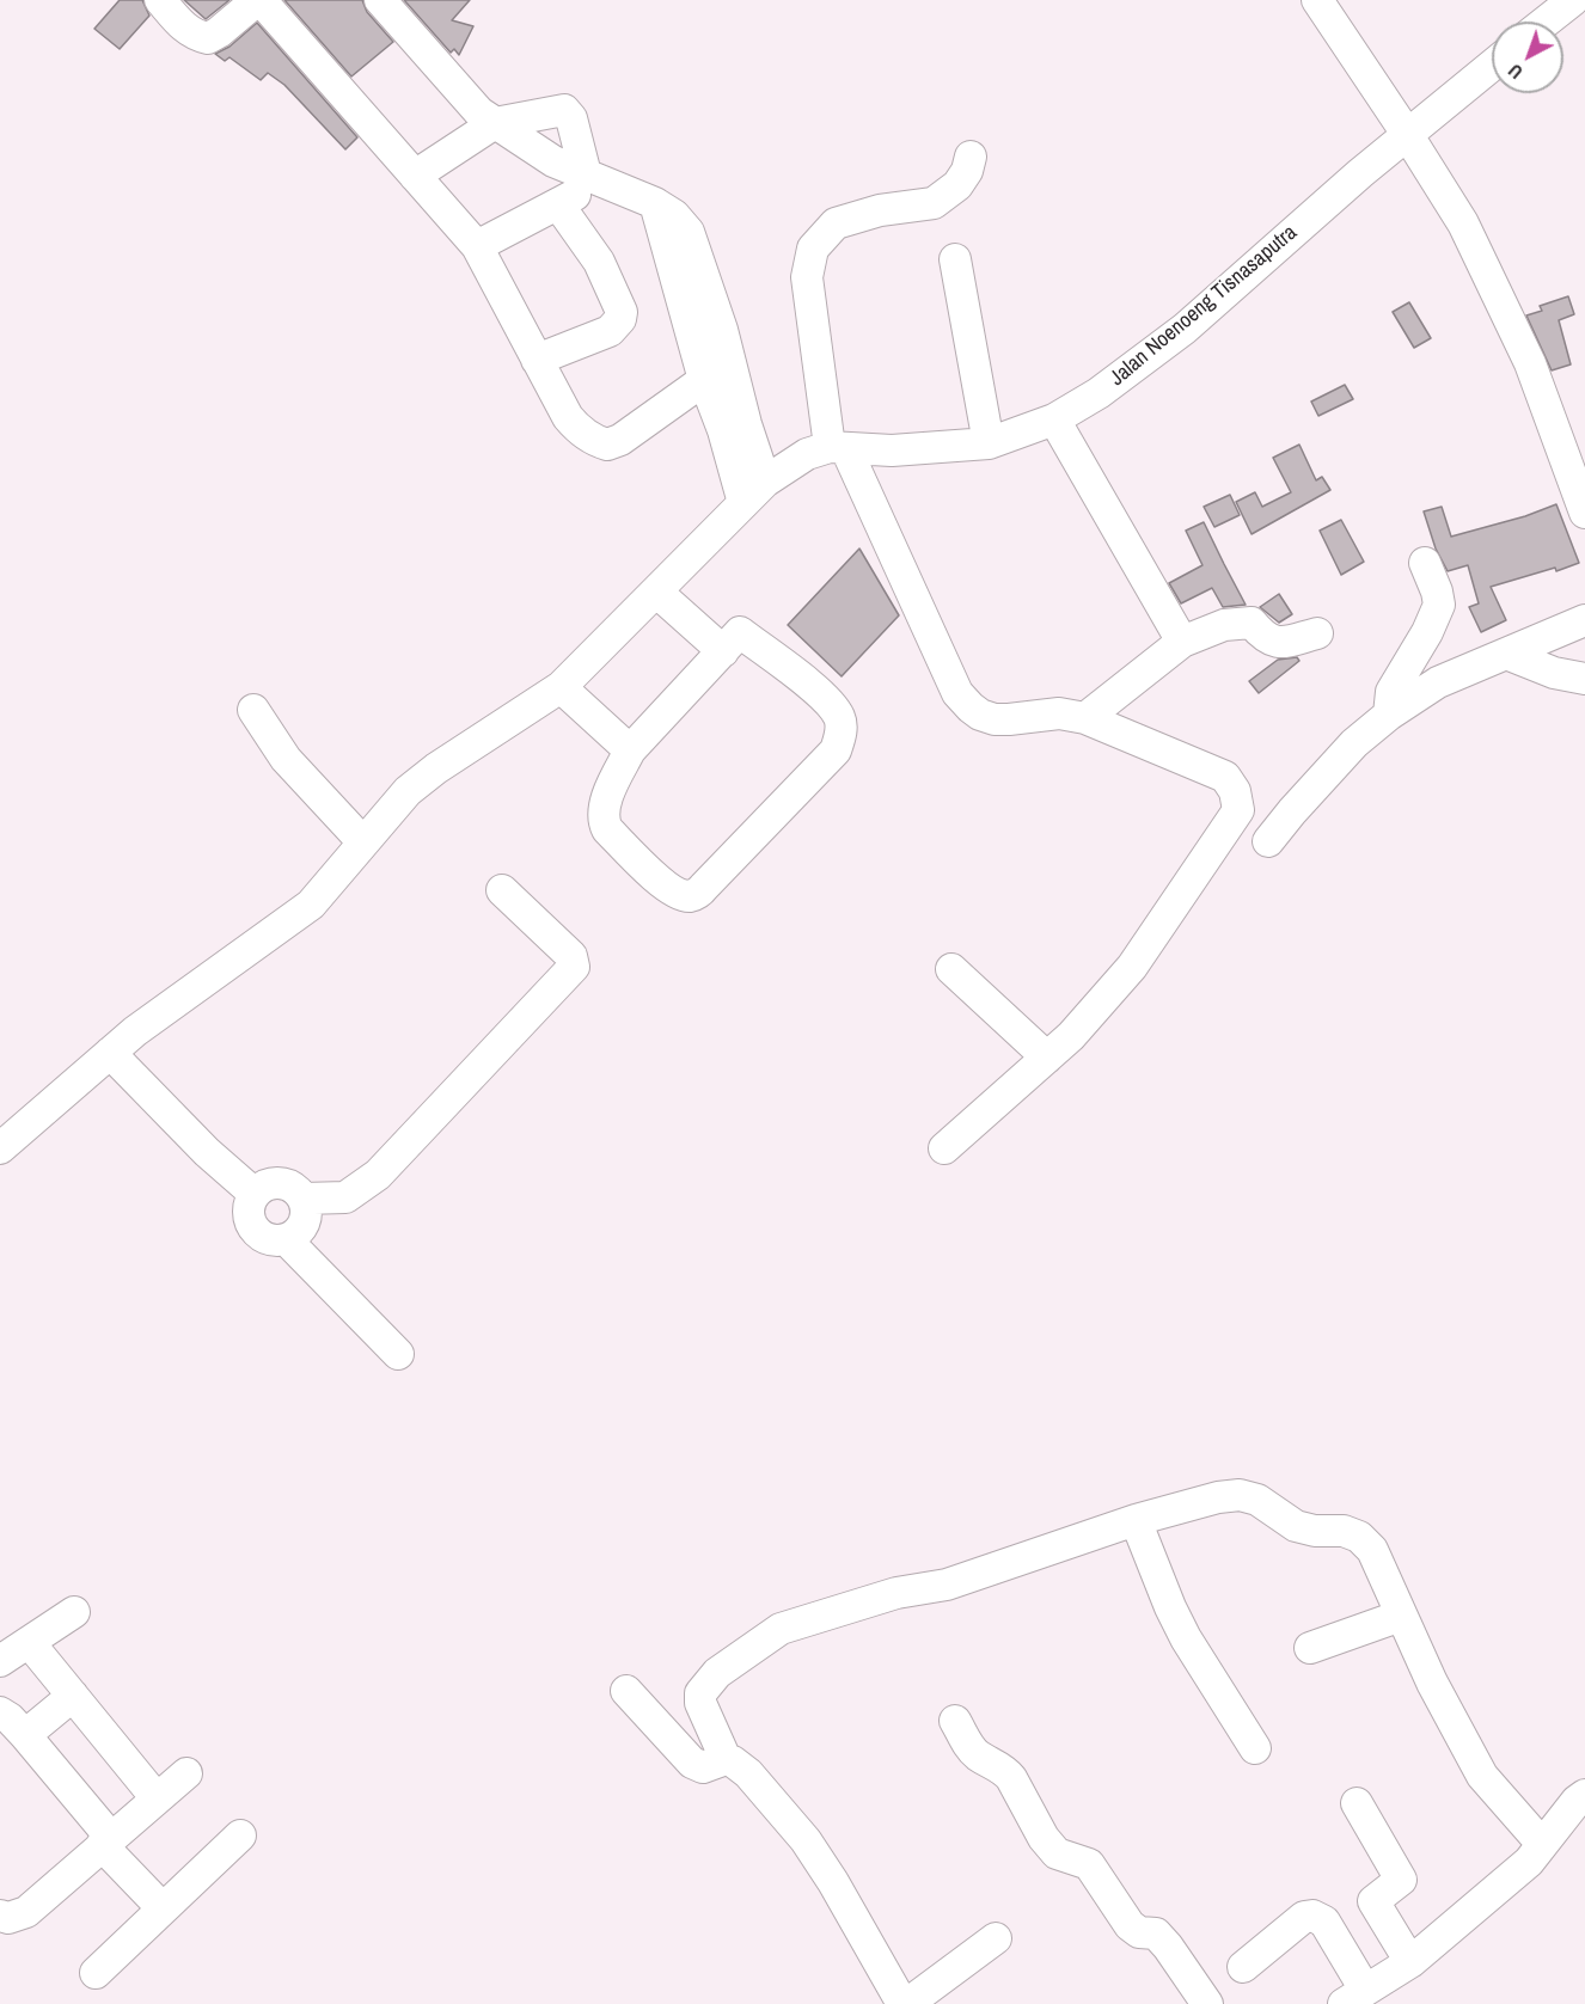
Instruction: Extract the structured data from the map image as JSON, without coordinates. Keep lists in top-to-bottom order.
{
  "streets": {
    "street": ["Jalan Noenoeng Tisnasaputra"]
  },
  "north": "bottom left"
}
